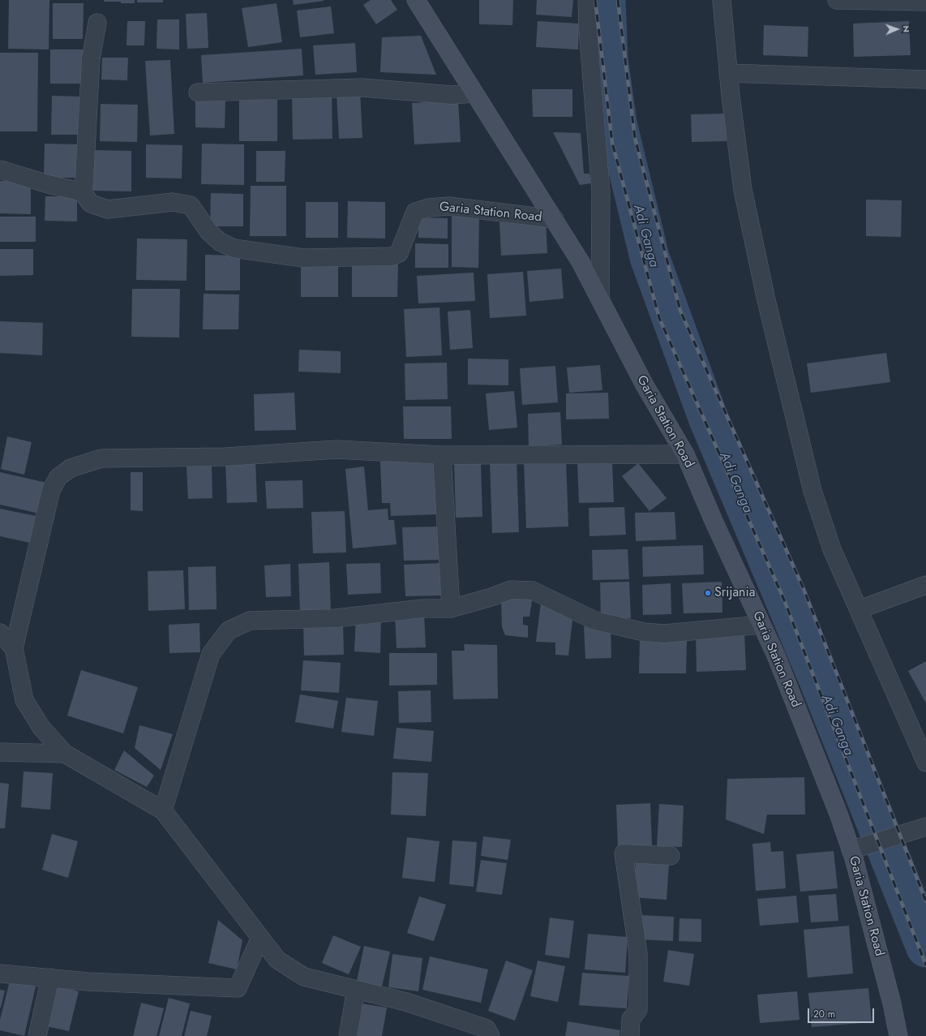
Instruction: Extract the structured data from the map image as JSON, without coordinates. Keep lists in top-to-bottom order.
{
  "streets": {
    "main road": ["Garia Station Road"]
  },
  "water": ["Adi Ganga"],
  "places": ["Srijania"],
  "scale_bar": "20 m",
  "north": "right"
}
